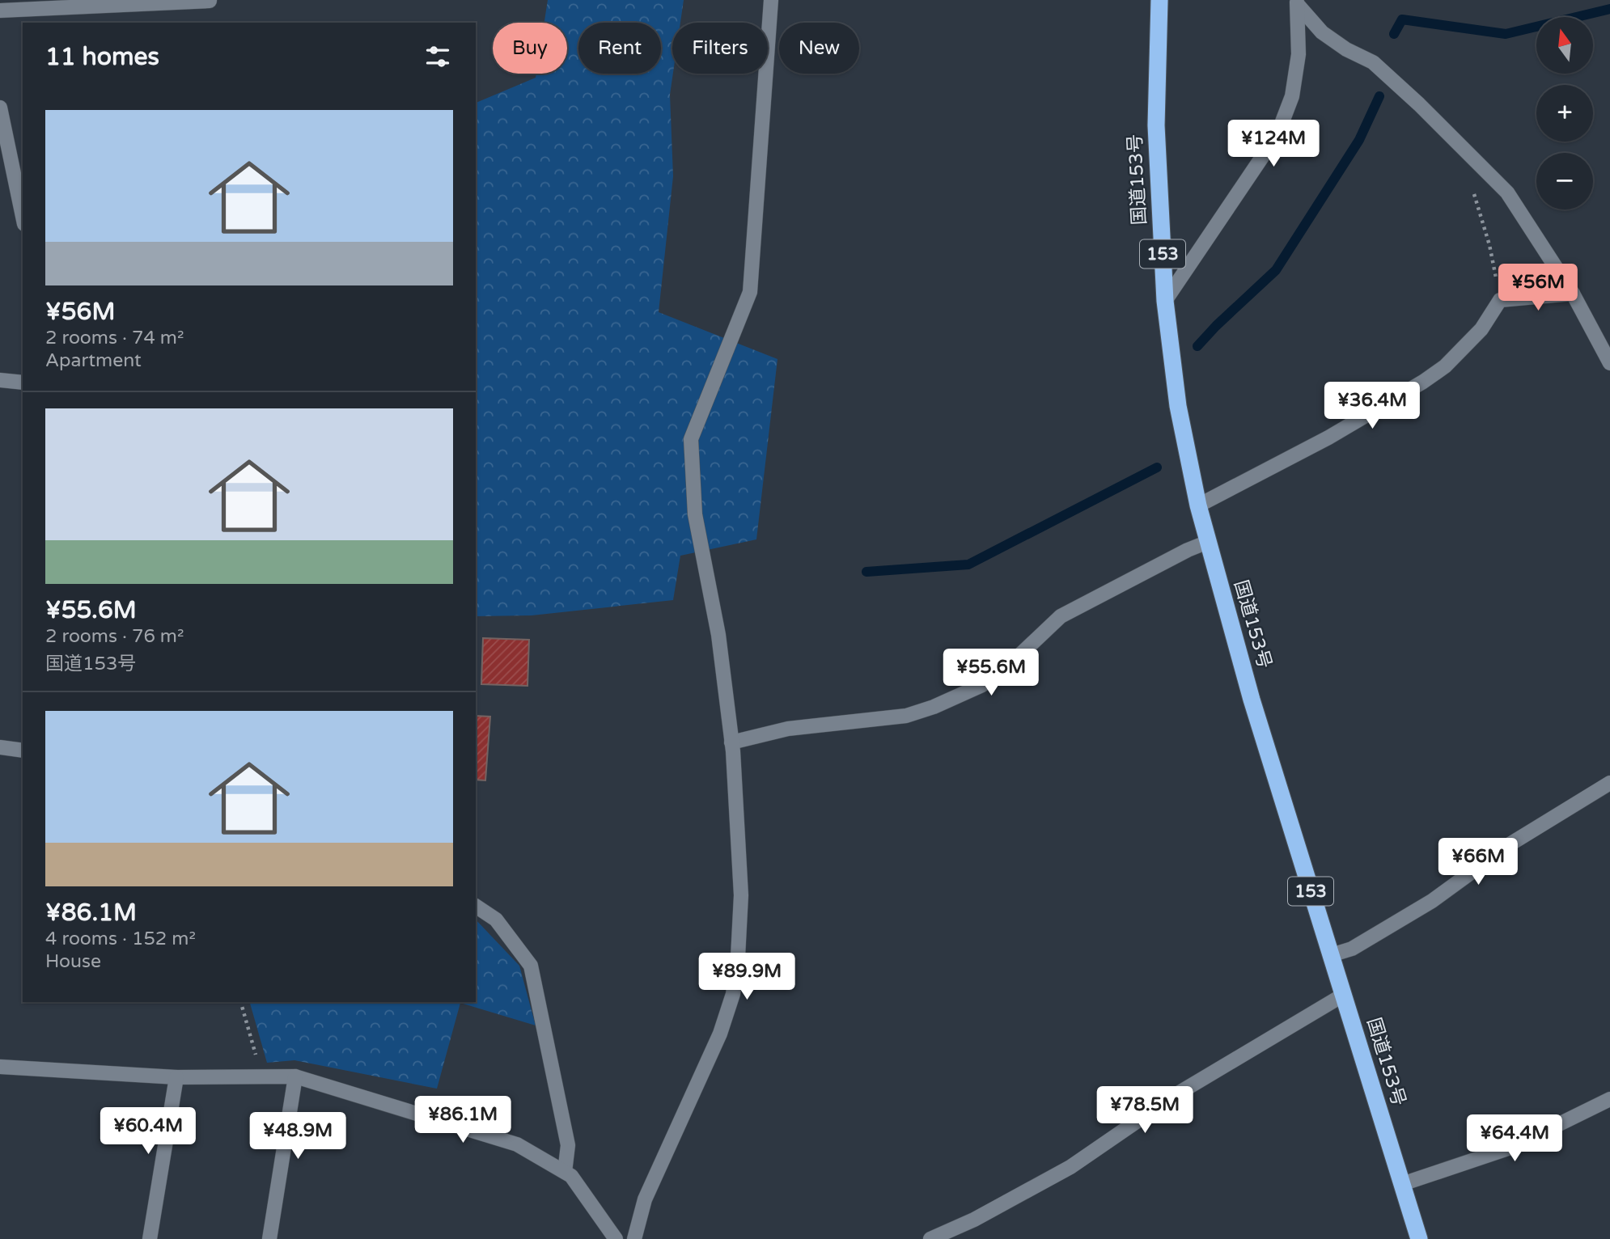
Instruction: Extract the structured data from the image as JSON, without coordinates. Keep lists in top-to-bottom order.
{
  "streets": {
    "highway": ["国道153号", "153"]
  },
  "north": "top",
  "page": {
    "map_buttons": ["+", "−"],
    "chip": [
      "Buy",
      "Rent",
      "Filters",
      "New"
    ],
    "heading": "11 homes",
    "list": [
      {
        "name": "¥56M",
        "note": "2 rooms · 74 m² · Apartment"
      },
      {
        "name": "¥55.6M",
        "note": "2 rooms · 76 m² · 国道153号"
      },
      {
        "name": "¥86.1M",
        "note": "4 rooms · 152 m² · House"
      }
    ],
    "price": [
      "¥124M",
      "¥56M",
      "¥36.4M",
      "¥55.6M",
      "¥66M",
      "¥89.9M",
      "¥78.5M",
      "¥86.1M",
      "¥60.4M",
      "¥48.9M",
      "¥64.4M"
    ]
  }
}
